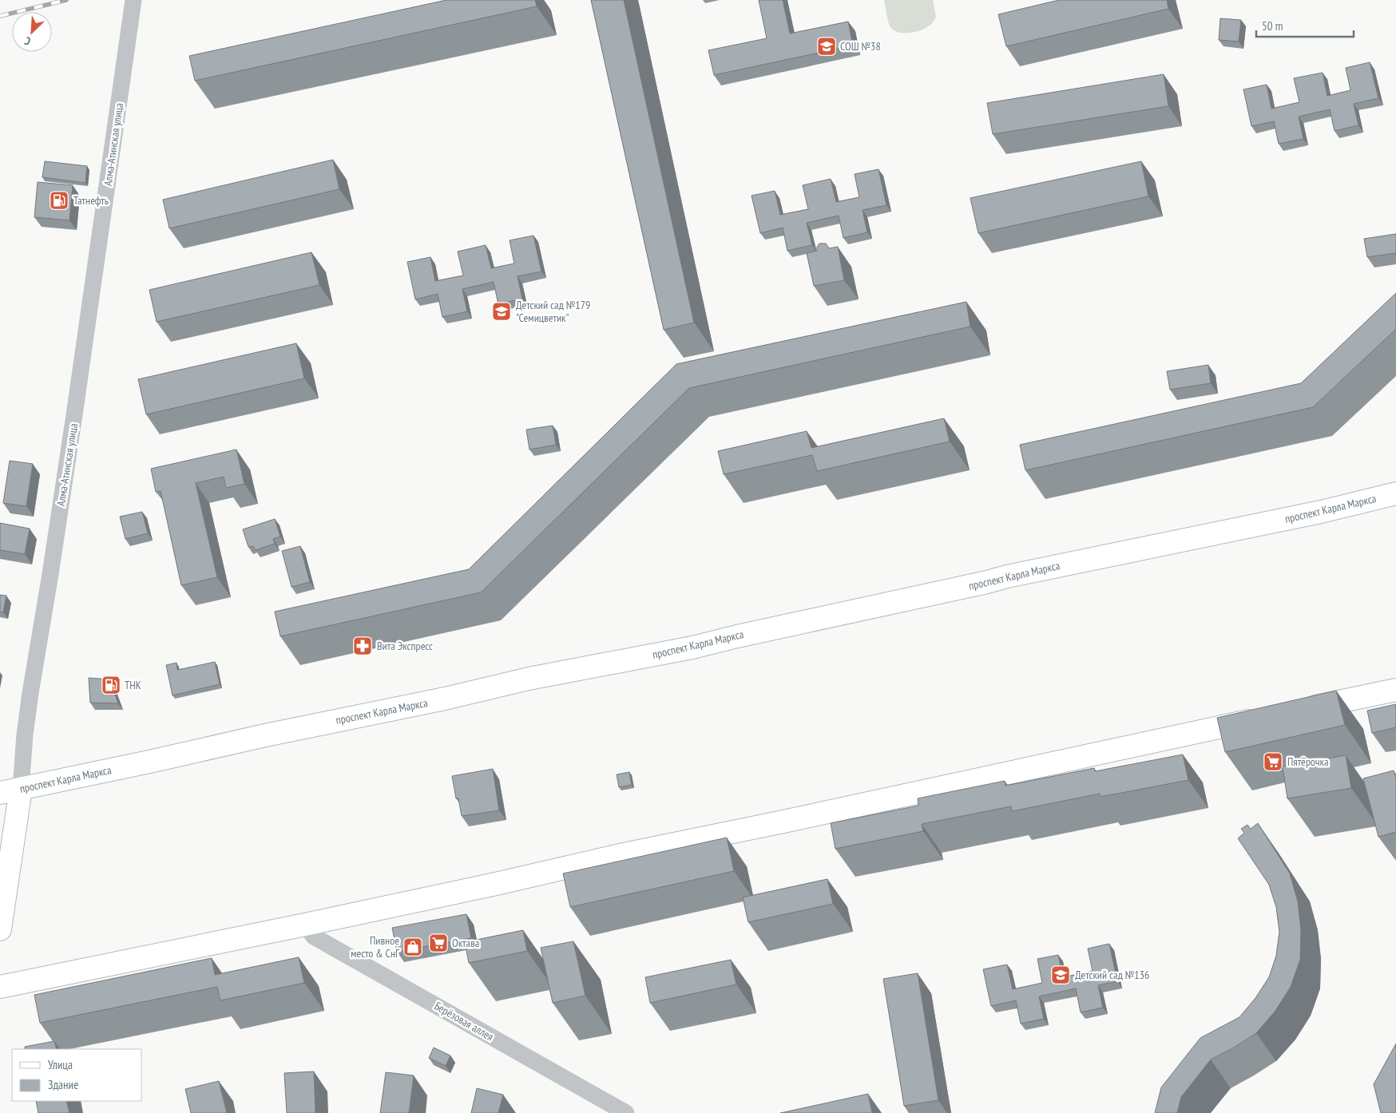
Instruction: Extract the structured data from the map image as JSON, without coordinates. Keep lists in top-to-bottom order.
{
  "streets": {
    "main road": ["Алма-Атинская улица", "проспект Карла Маркса"],
    "street": ["Берёзовая аллея"]
  },
  "crossings": [
    ["Алма-Атинская улица", "проспект Карла Маркса"]
  ],
  "places": {
    "school or university": ["СОШ №38", "Детский сад №179 \"Семицветик\"", "Детский сад №136"],
    "fuel station": ["Татнефть", "ТНК"],
    "pharmacy": ["Вита Экспресс"],
    "supermarket": ["Пятёрочка", "Октава"],
    "shop": ["Пивное место & СнГ"]
  },
  "legend": ["Улица", "Здание"],
  "scale_bar": "50 m",
  "north": "bottom left"
}
